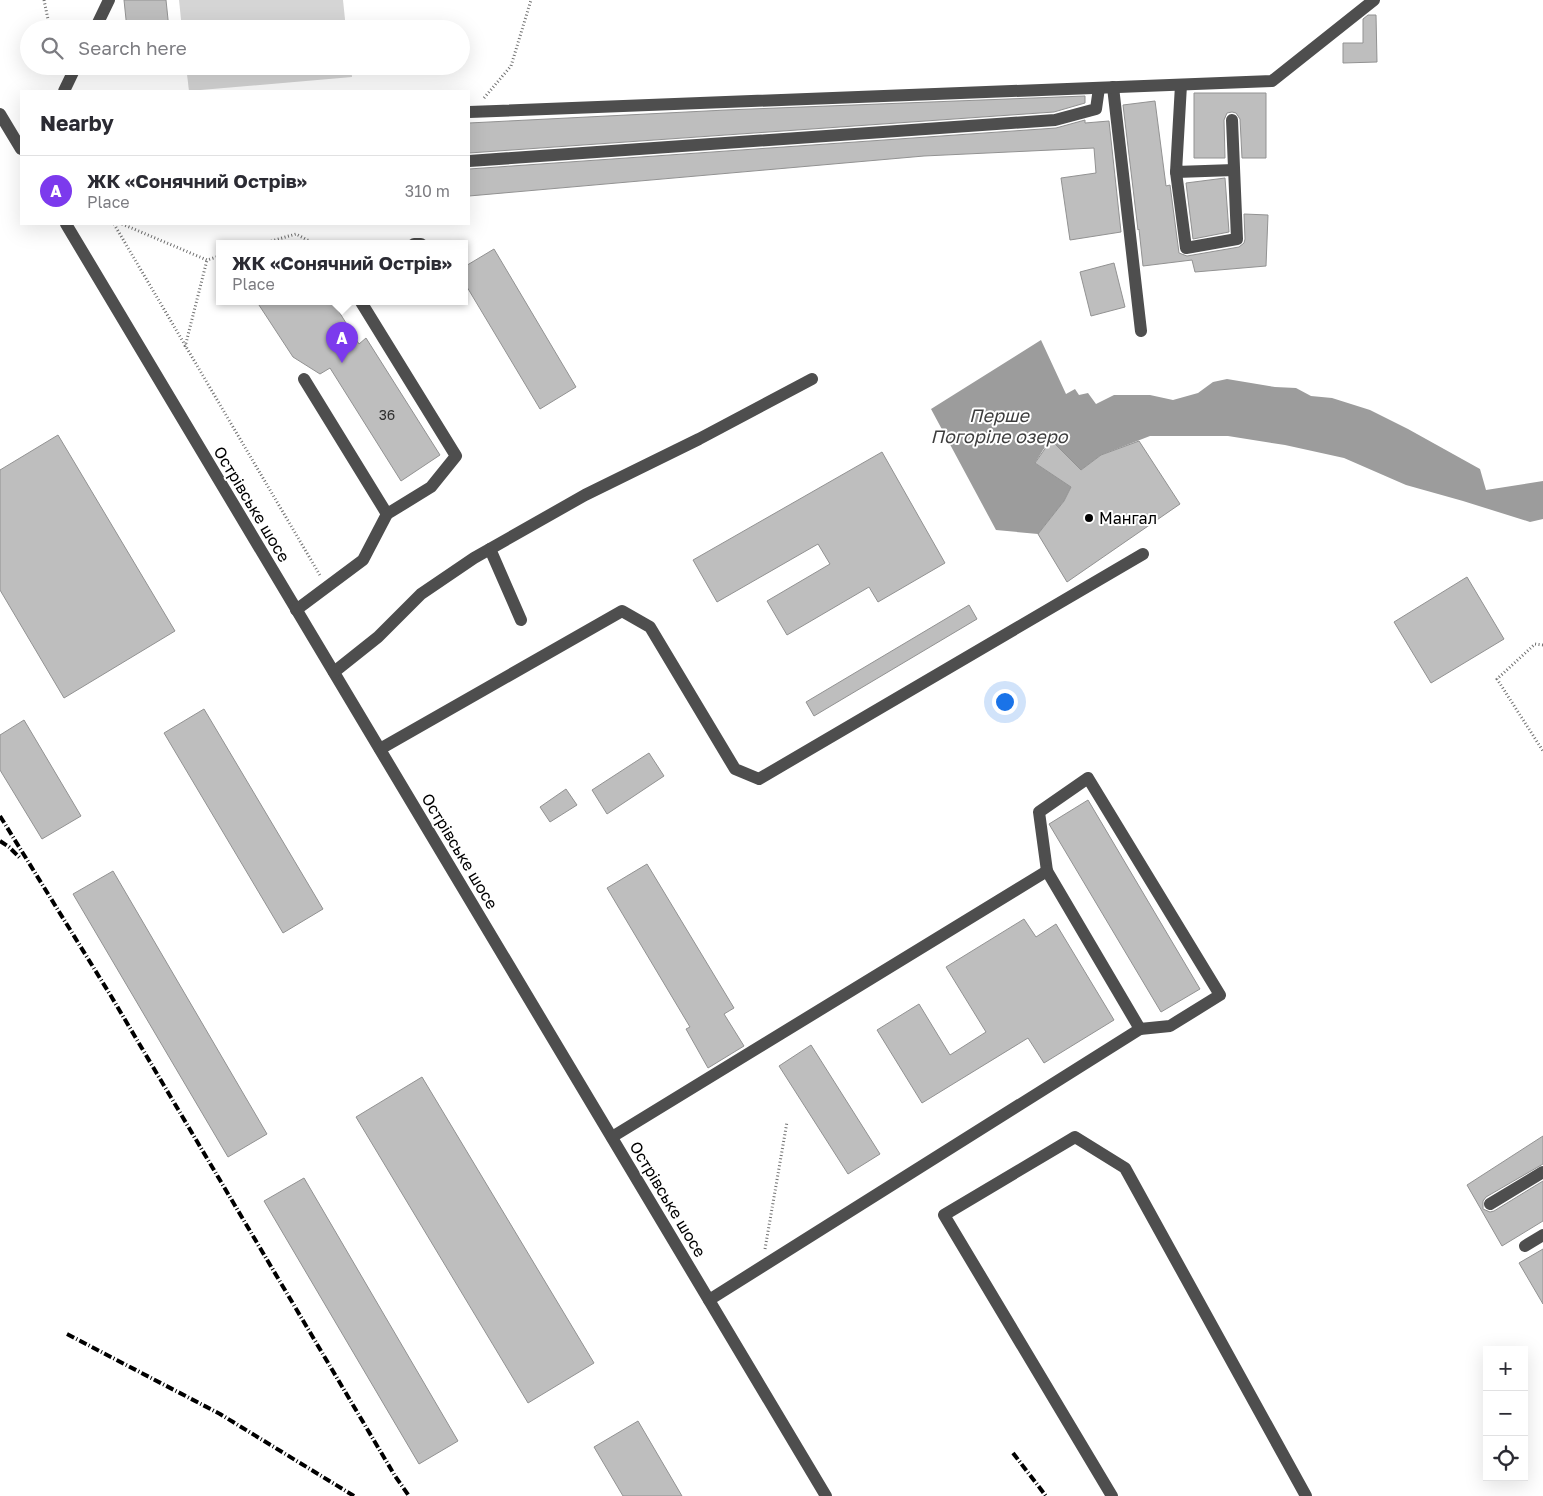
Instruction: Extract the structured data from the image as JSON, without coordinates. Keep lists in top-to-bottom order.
{
  "streets": {
    "street": ["Острівське шосе"]
  },
  "water": ["Перше Погоріле озеро"],
  "places": ["Мангал"],
  "house_numbers": ["36"],
  "page": {
    "search": "Search here",
    "heading": "Nearby",
    "list": [
      {
        "mark": "A",
        "name": "ЖК «Сонячний Острів»",
        "note": "Place",
        "value": "310 m"
      }
    ],
    "popup": ["ЖК «Сонячний Острів»", "Place"],
    "pins": "A",
    "map_buttons": ["+", "−"]
  }
}
